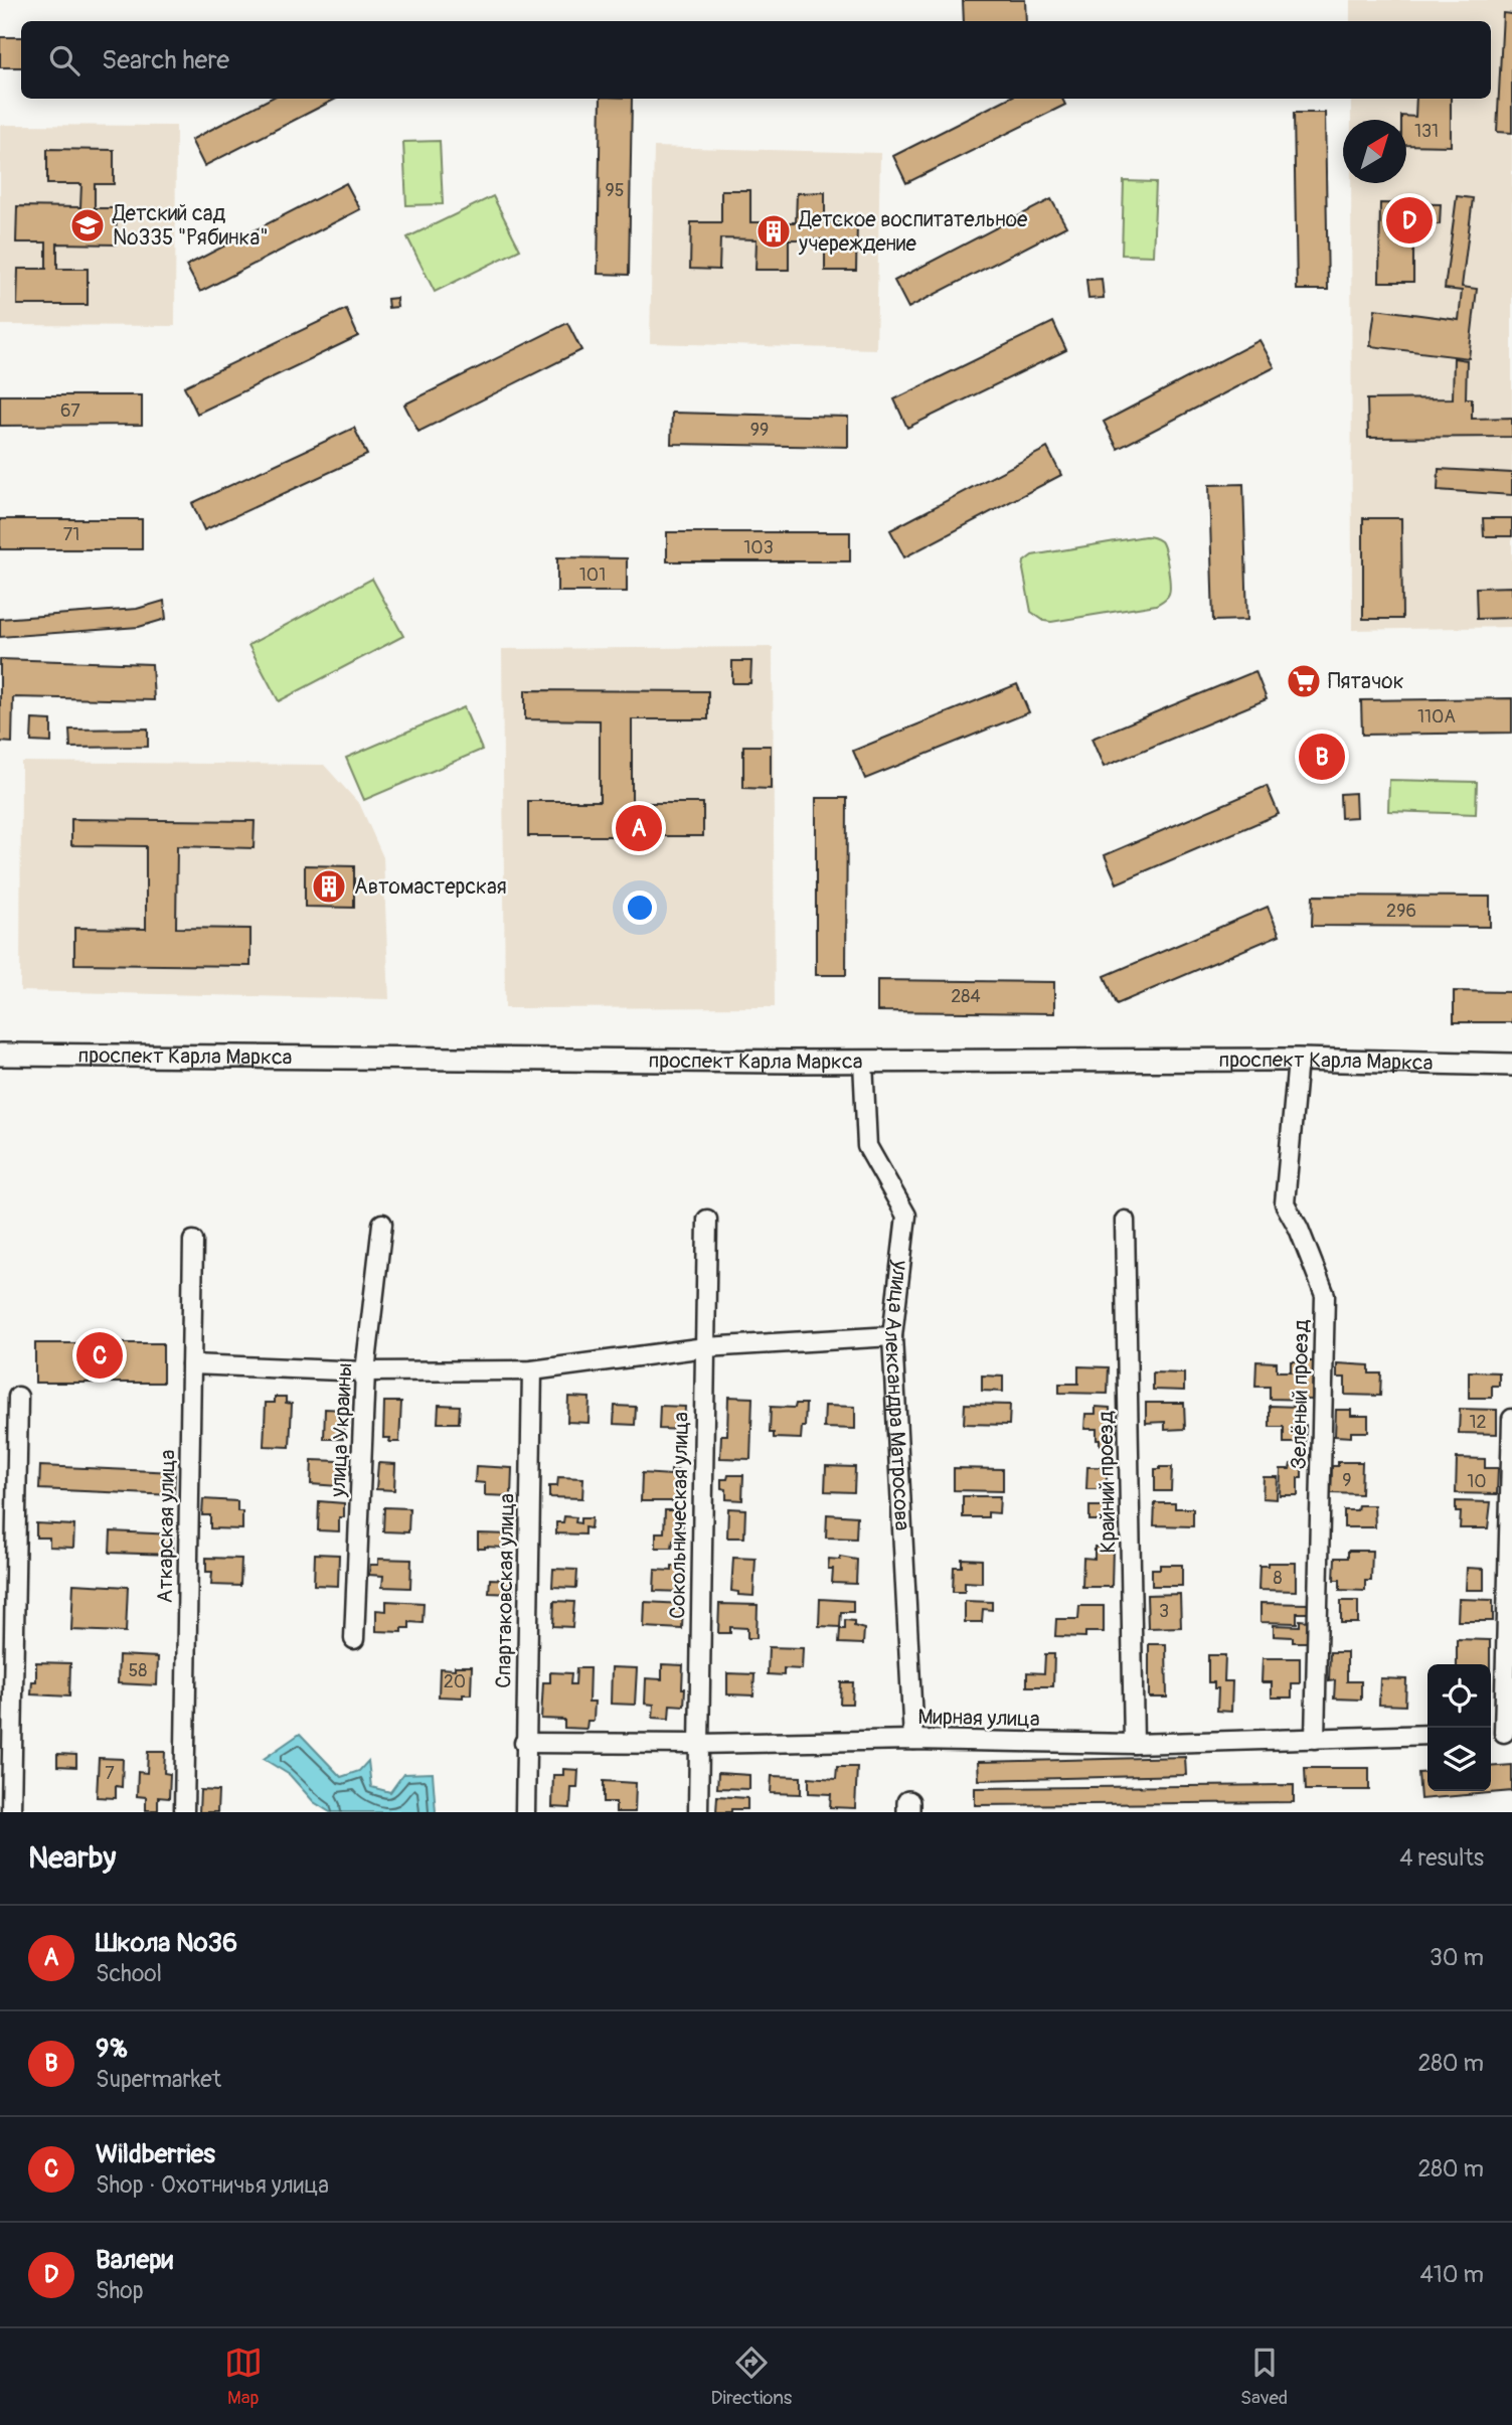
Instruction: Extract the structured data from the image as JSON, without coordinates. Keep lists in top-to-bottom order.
{
  "streets": {
    "street": [
      "проспект Карла Маркса",
      "Зелёный проезд",
      "улица Александра Матросова",
      "улица Украины",
      "Крайний проезд",
      "Сокольническая улица",
      "Аткарская улица",
      "Спартаковская улица",
      "Мирная улица"
    ]
  },
  "crossings": [
    ["проспект Карла Маркса", "Зелёный проезд"],
    ["проспект Карла Маркса", "улица Александра Матросова"],
    ["Зелёный проезд", "Мирная улица"],
    ["улица Александра Матросова", "Мирная улица"],
    ["Крайний проезд", "Мирная улица"],
    ["Сокольническая улица", "Мирная улица"],
    ["Спартаковская улица", "Мирная улица"]
  ],
  "places": {
    "school or university": ["Детский сад №335 \"Рябинка\""],
    "building": ["Детское воспитательное учереждение", "Автомастерская"],
    "supermarket": ["Пятачок"]
  },
  "house_numbers": [
    "131",
    "95",
    "67",
    "99",
    "71",
    "103",
    "101",
    "110А",
    "296",
    "284",
    "12",
    "9",
    "10",
    "8",
    "3",
    "58",
    "20",
    "7"
  ],
  "north": "top right",
  "page": {
    "search": "Search here",
    "pins": [
      "D",
      "B",
      "A",
      "C"
    ],
    "heading": ["Nearby", "4 results"],
    "list": [
      {
        "mark": "A",
        "name": "Школа №36",
        "note": "School",
        "value": "30 m"
      },
      {
        "mark": "B",
        "name": "9%",
        "note": "Supermarket",
        "value": "280 m"
      },
      {
        "mark": "C",
        "name": "Wildberries",
        "note": "Shop · Охотничья улица",
        "value": "280 m"
      },
      {
        "mark": "D",
        "name": "Валери",
        "note": "Shop",
        "value": "410 m"
      }
    ],
    "nav": ["Map", "Directions", "Saved"]
  }
}
